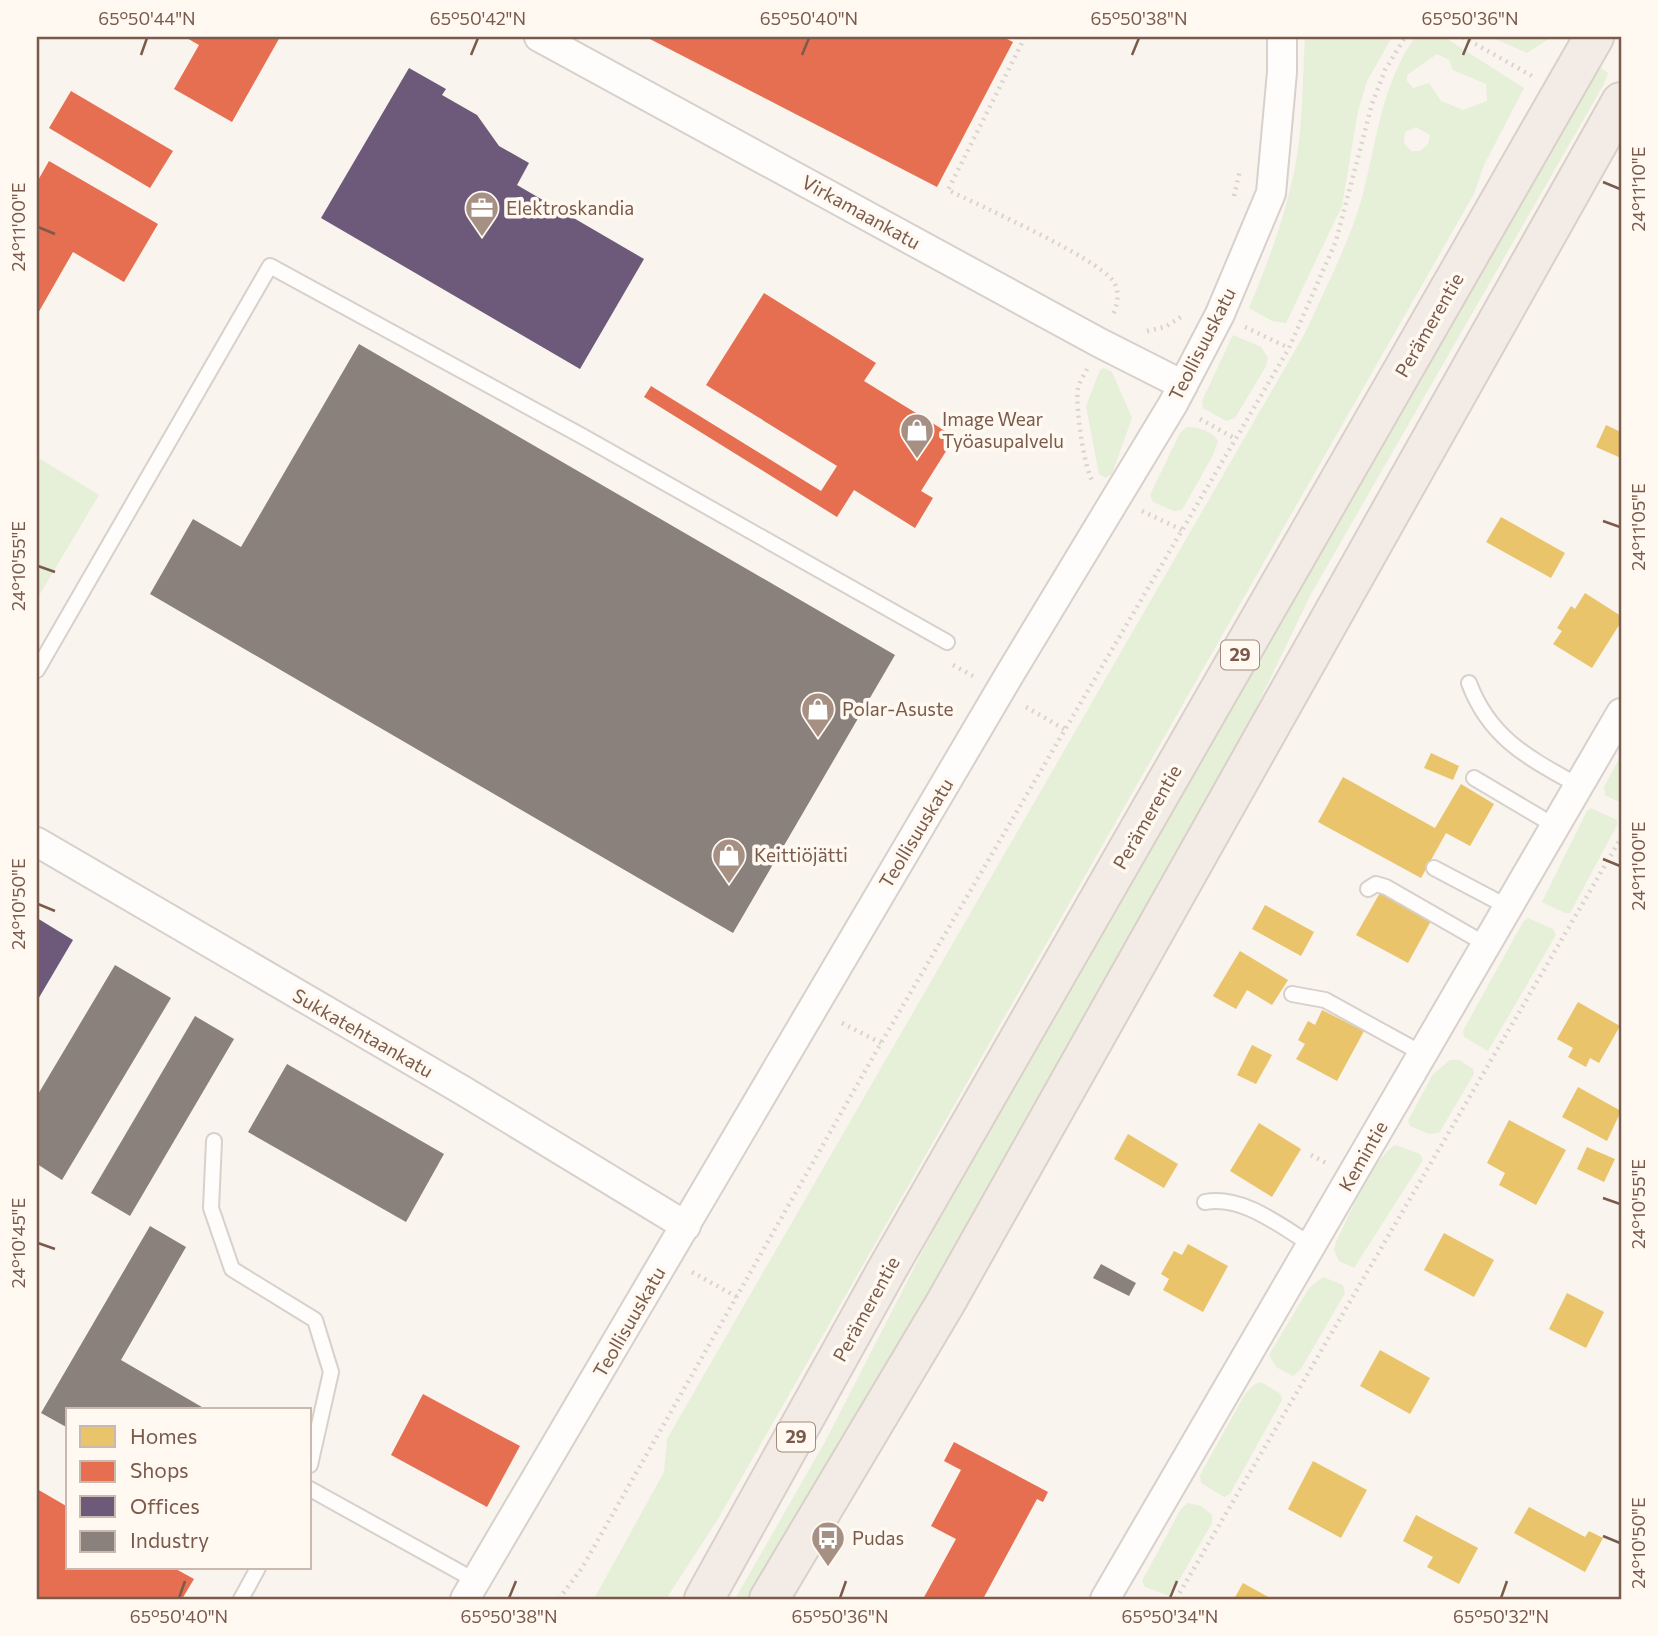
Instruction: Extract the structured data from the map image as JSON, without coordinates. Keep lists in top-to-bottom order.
{
  "streets": {
    "highway": ["Perämerentie", "29"],
    "street": [
      "Virkamaankatu",
      "Teollisuuskatu",
      "Sukkatehtaankatu",
      "Kemintie"
    ]
  },
  "crossings": [
    ["Virkamaankatu", "Teollisuuskatu"],
    ["Teollisuuskatu", "Sukkatehtaankatu"]
  ],
  "places": {
    "office": ["Elektroskandia"],
    "shop": ["Image Wear Työasupalvelu", "Polar-Asuste", "Keittiöjätti"],
    "bus stop": ["Pudas"]
  },
  "legend": [
    "Homes",
    "Shops",
    "Offices",
    "Industry"
  ],
  "coordinates": [
    "65°50'44\"N",
    "65°50'42\"N",
    "65°50'40\"N",
    "65°50'38\"N",
    "65°50'36\"N",
    "24°11'10\"E",
    "24°11'00\"E",
    "24°11'05\"E",
    "24°10'55\"E",
    "24°10'50\"E",
    "24°10'45\"E",
    "65°50'34\"N",
    "65°50'32\"N"
  ]
}
